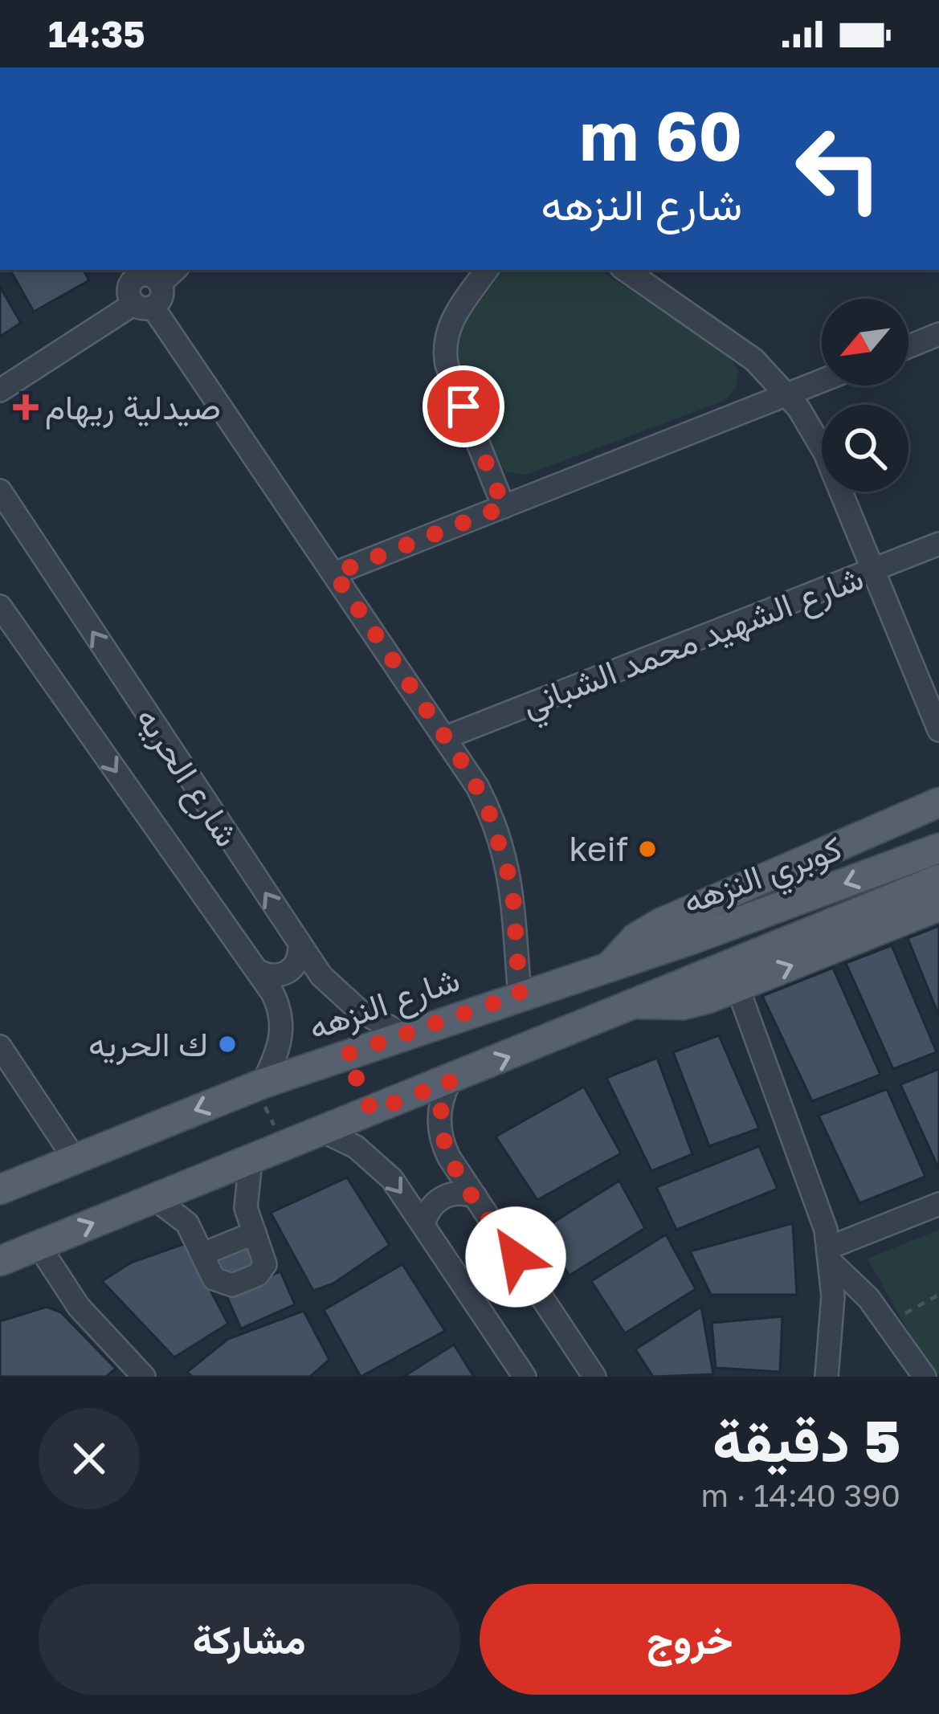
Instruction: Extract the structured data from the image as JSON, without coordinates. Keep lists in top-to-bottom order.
{
  "streets": {
    "main road": ["كوبري النزهه", "شارع النزهه"],
    "street": ["شارع الشهيد محمد الشباني", "شارع الحريه"]
  },
  "crossings": [
    ["شارع الحريه", "شارع النزهه"],
    ["كوبري النزهه", "شارع النزهه"]
  ],
  "places": {
    "health": ["صيدلية ريهام"],
    "other": ["keif", "ك الحريه"]
  },
  "north": "bottom left",
  "page": {
    "status": "14:35",
    "turn": ["60 m", "شارع النزهه"],
    "heading": ["5 دقيقة", "390 m · 14:40"],
    "buttons": ["خروج", "مشاركة"]
  }
}
